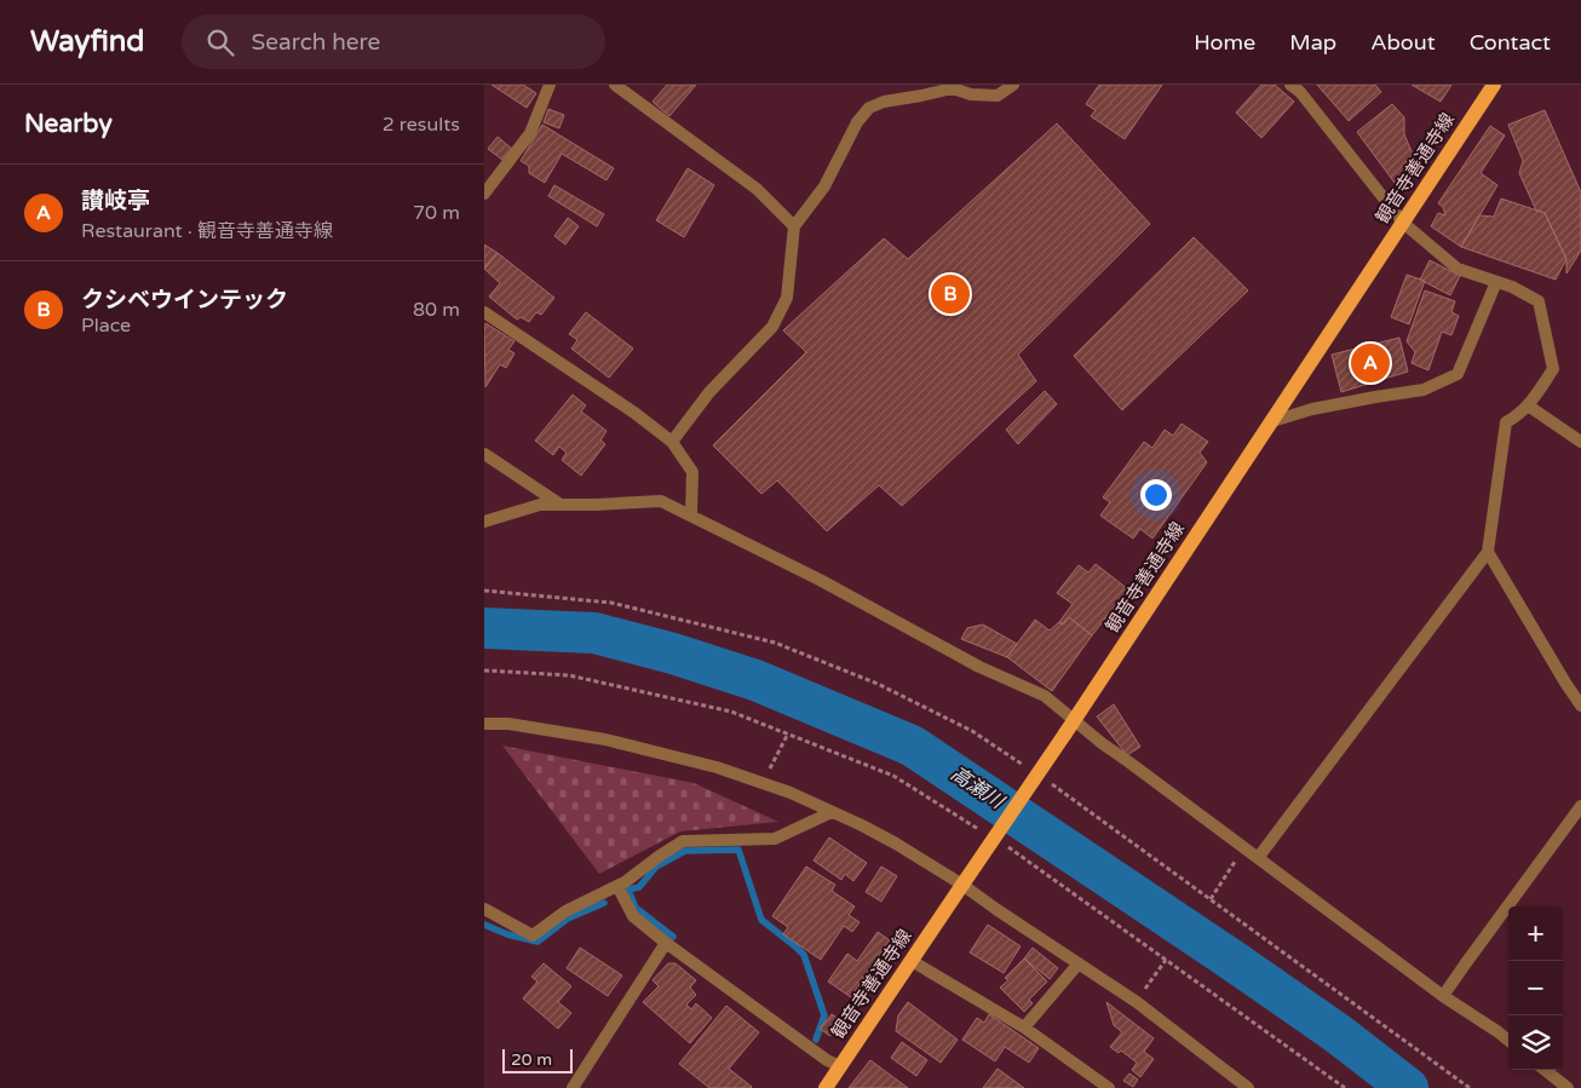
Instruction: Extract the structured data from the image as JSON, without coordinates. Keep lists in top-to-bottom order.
{
  "streets": {
    "main road": ["観音寺善通寺線"]
  },
  "water": ["高瀬川"],
  "scale_bar": "20 m",
  "page": {
    "header": "Wayfind",
    "search": "Search here",
    "nav": [
      "Home",
      "Map",
      "About",
      "Contact"
    ],
    "heading": ["Nearby", "2 results"],
    "list": [
      {
        "mark": "A",
        "name": "讃岐亭",
        "note": "Restaurant · 観音寺善通寺線",
        "value": "70 m"
      },
      {
        "mark": "B",
        "name": "クシベウインテック",
        "note": "Place",
        "value": "80 m"
      }
    ],
    "pins": ["B", "A"],
    "map_buttons": ["+", "−"],
    "scale": "20 m"
  }
}
